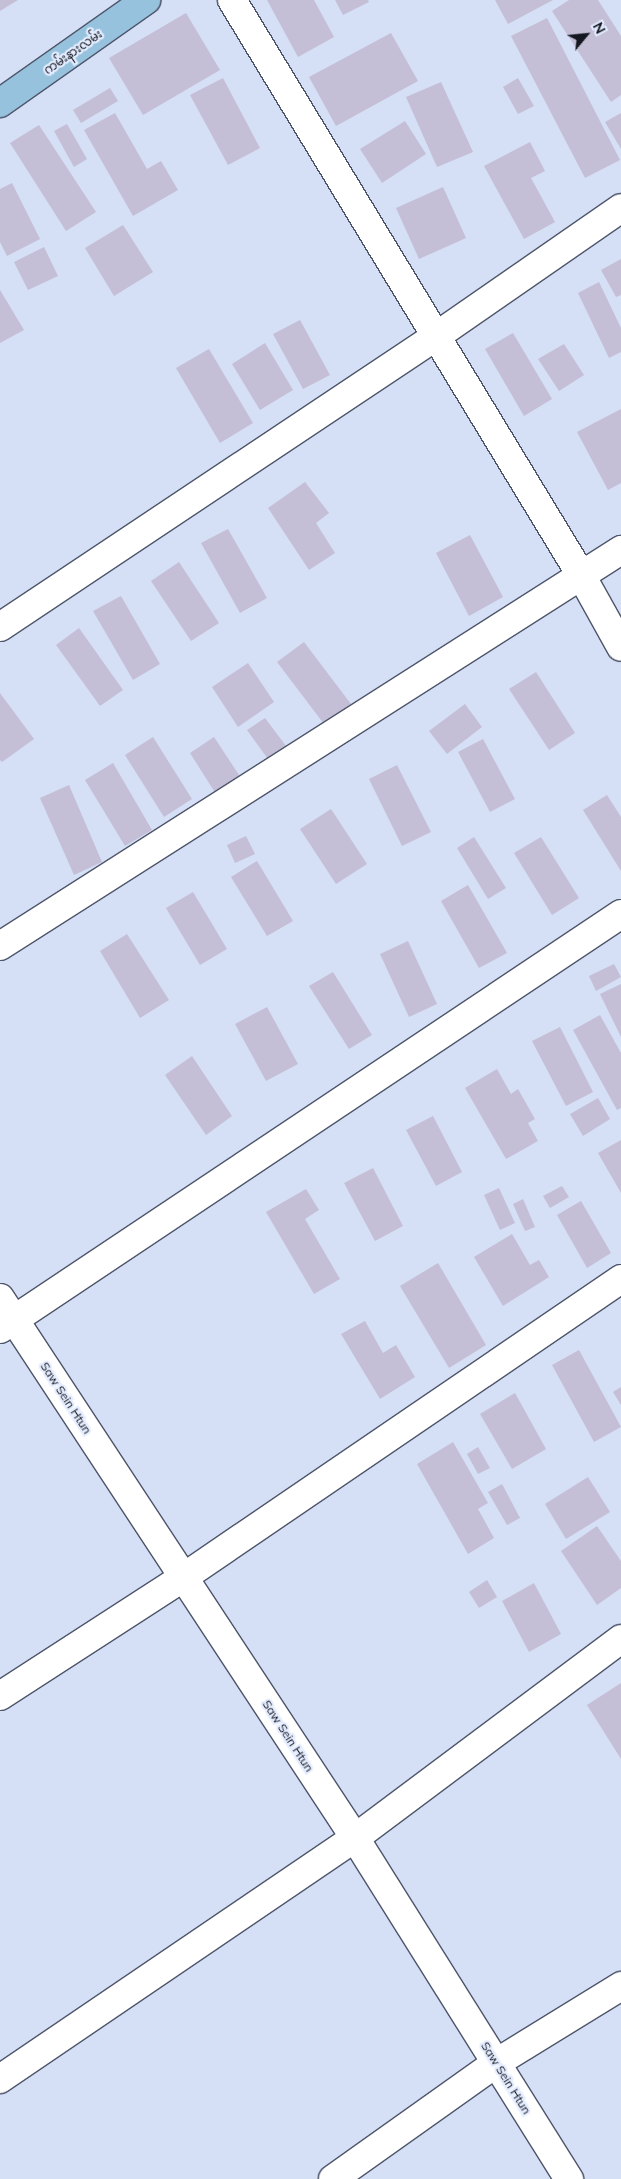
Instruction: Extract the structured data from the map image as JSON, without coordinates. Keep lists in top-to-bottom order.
{
  "streets": {
    "main road": ["ကမ်းနားလမ်း"],
    "street": ["Saw Sein Htun"]
  },
  "north": "top right"
}
